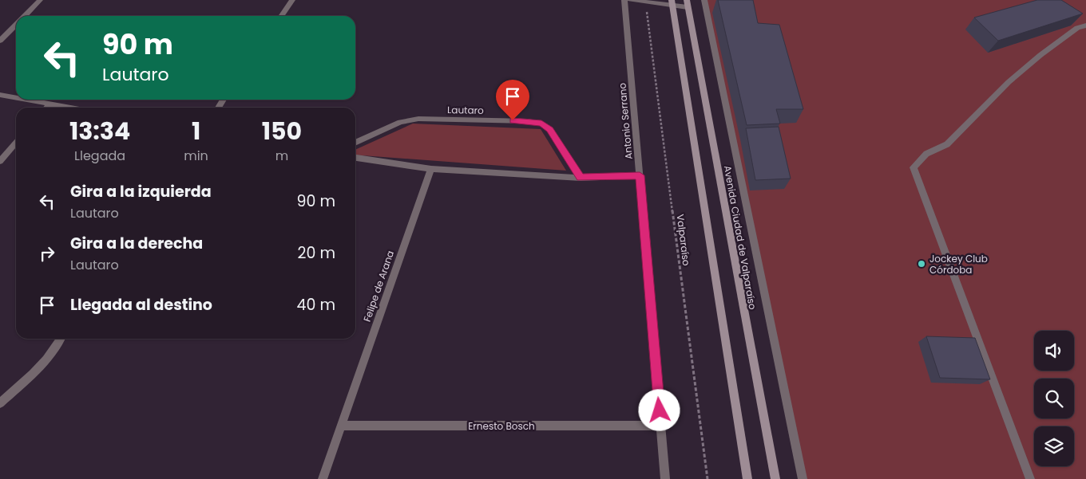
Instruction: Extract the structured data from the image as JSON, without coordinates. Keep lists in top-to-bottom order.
{
  "streets": {
    "main road": ["Avenida Ciudad de Valparaíso"],
    "street": [
      "Lautaro",
      "Antonio Serrano",
      "Felipe de Arana",
      "Ernesto Bosch"
    ],
    "path": ["Valparaíso"]
  },
  "crossings": [
    ["Antonio Serrano", "Ernesto Bosch"],
    ["Felipe de Arana", "Ernesto Bosch"]
  ],
  "places": ["Jockey Club Córdoba"],
  "page": {
    "turn": ["90 m", "Lautaro"],
    "eta": [
      "13:34",
      "Llegada",
      "1",
      "min",
      "150",
      "m"
    ],
    "list": [
      {
        "name": "Gira a la izquierda",
        "note": "Lautaro",
        "value": "90 m"
      },
      {
        "name": "Gira a la derecha",
        "note": "Lautaro",
        "value": "20 m"
      },
      {
        "name": "Llegada al destino",
        "value": "40 m"
      }
    ]
  }
}
